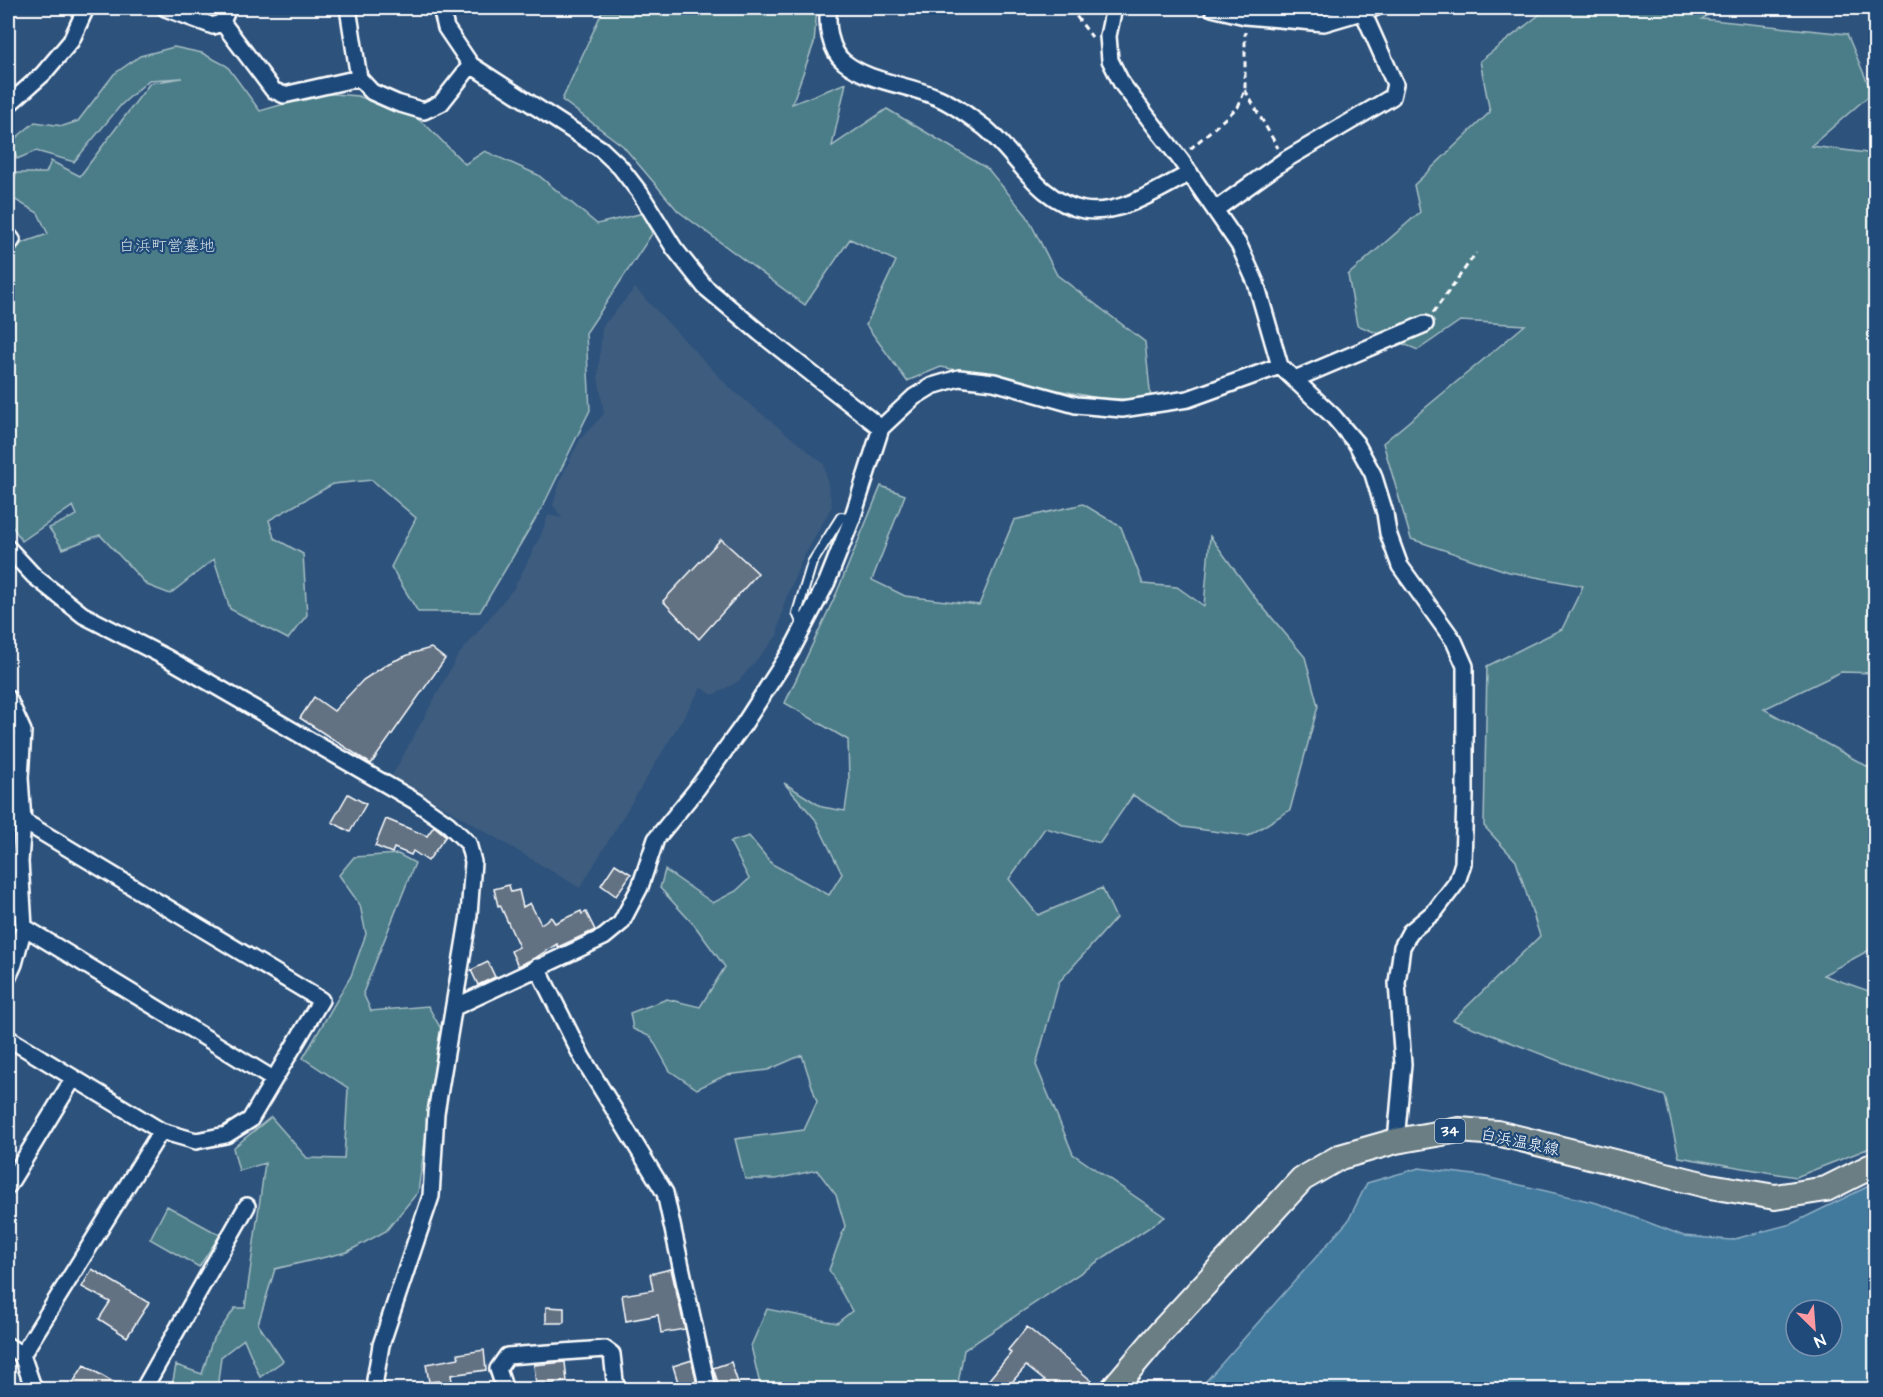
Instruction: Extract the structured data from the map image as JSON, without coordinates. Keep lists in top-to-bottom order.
{
  "streets": {
    "main road": ["34", "白浜温泉線"]
  },
  "parks": ["白浜町営墓地"],
  "north": "bottom right"
}
